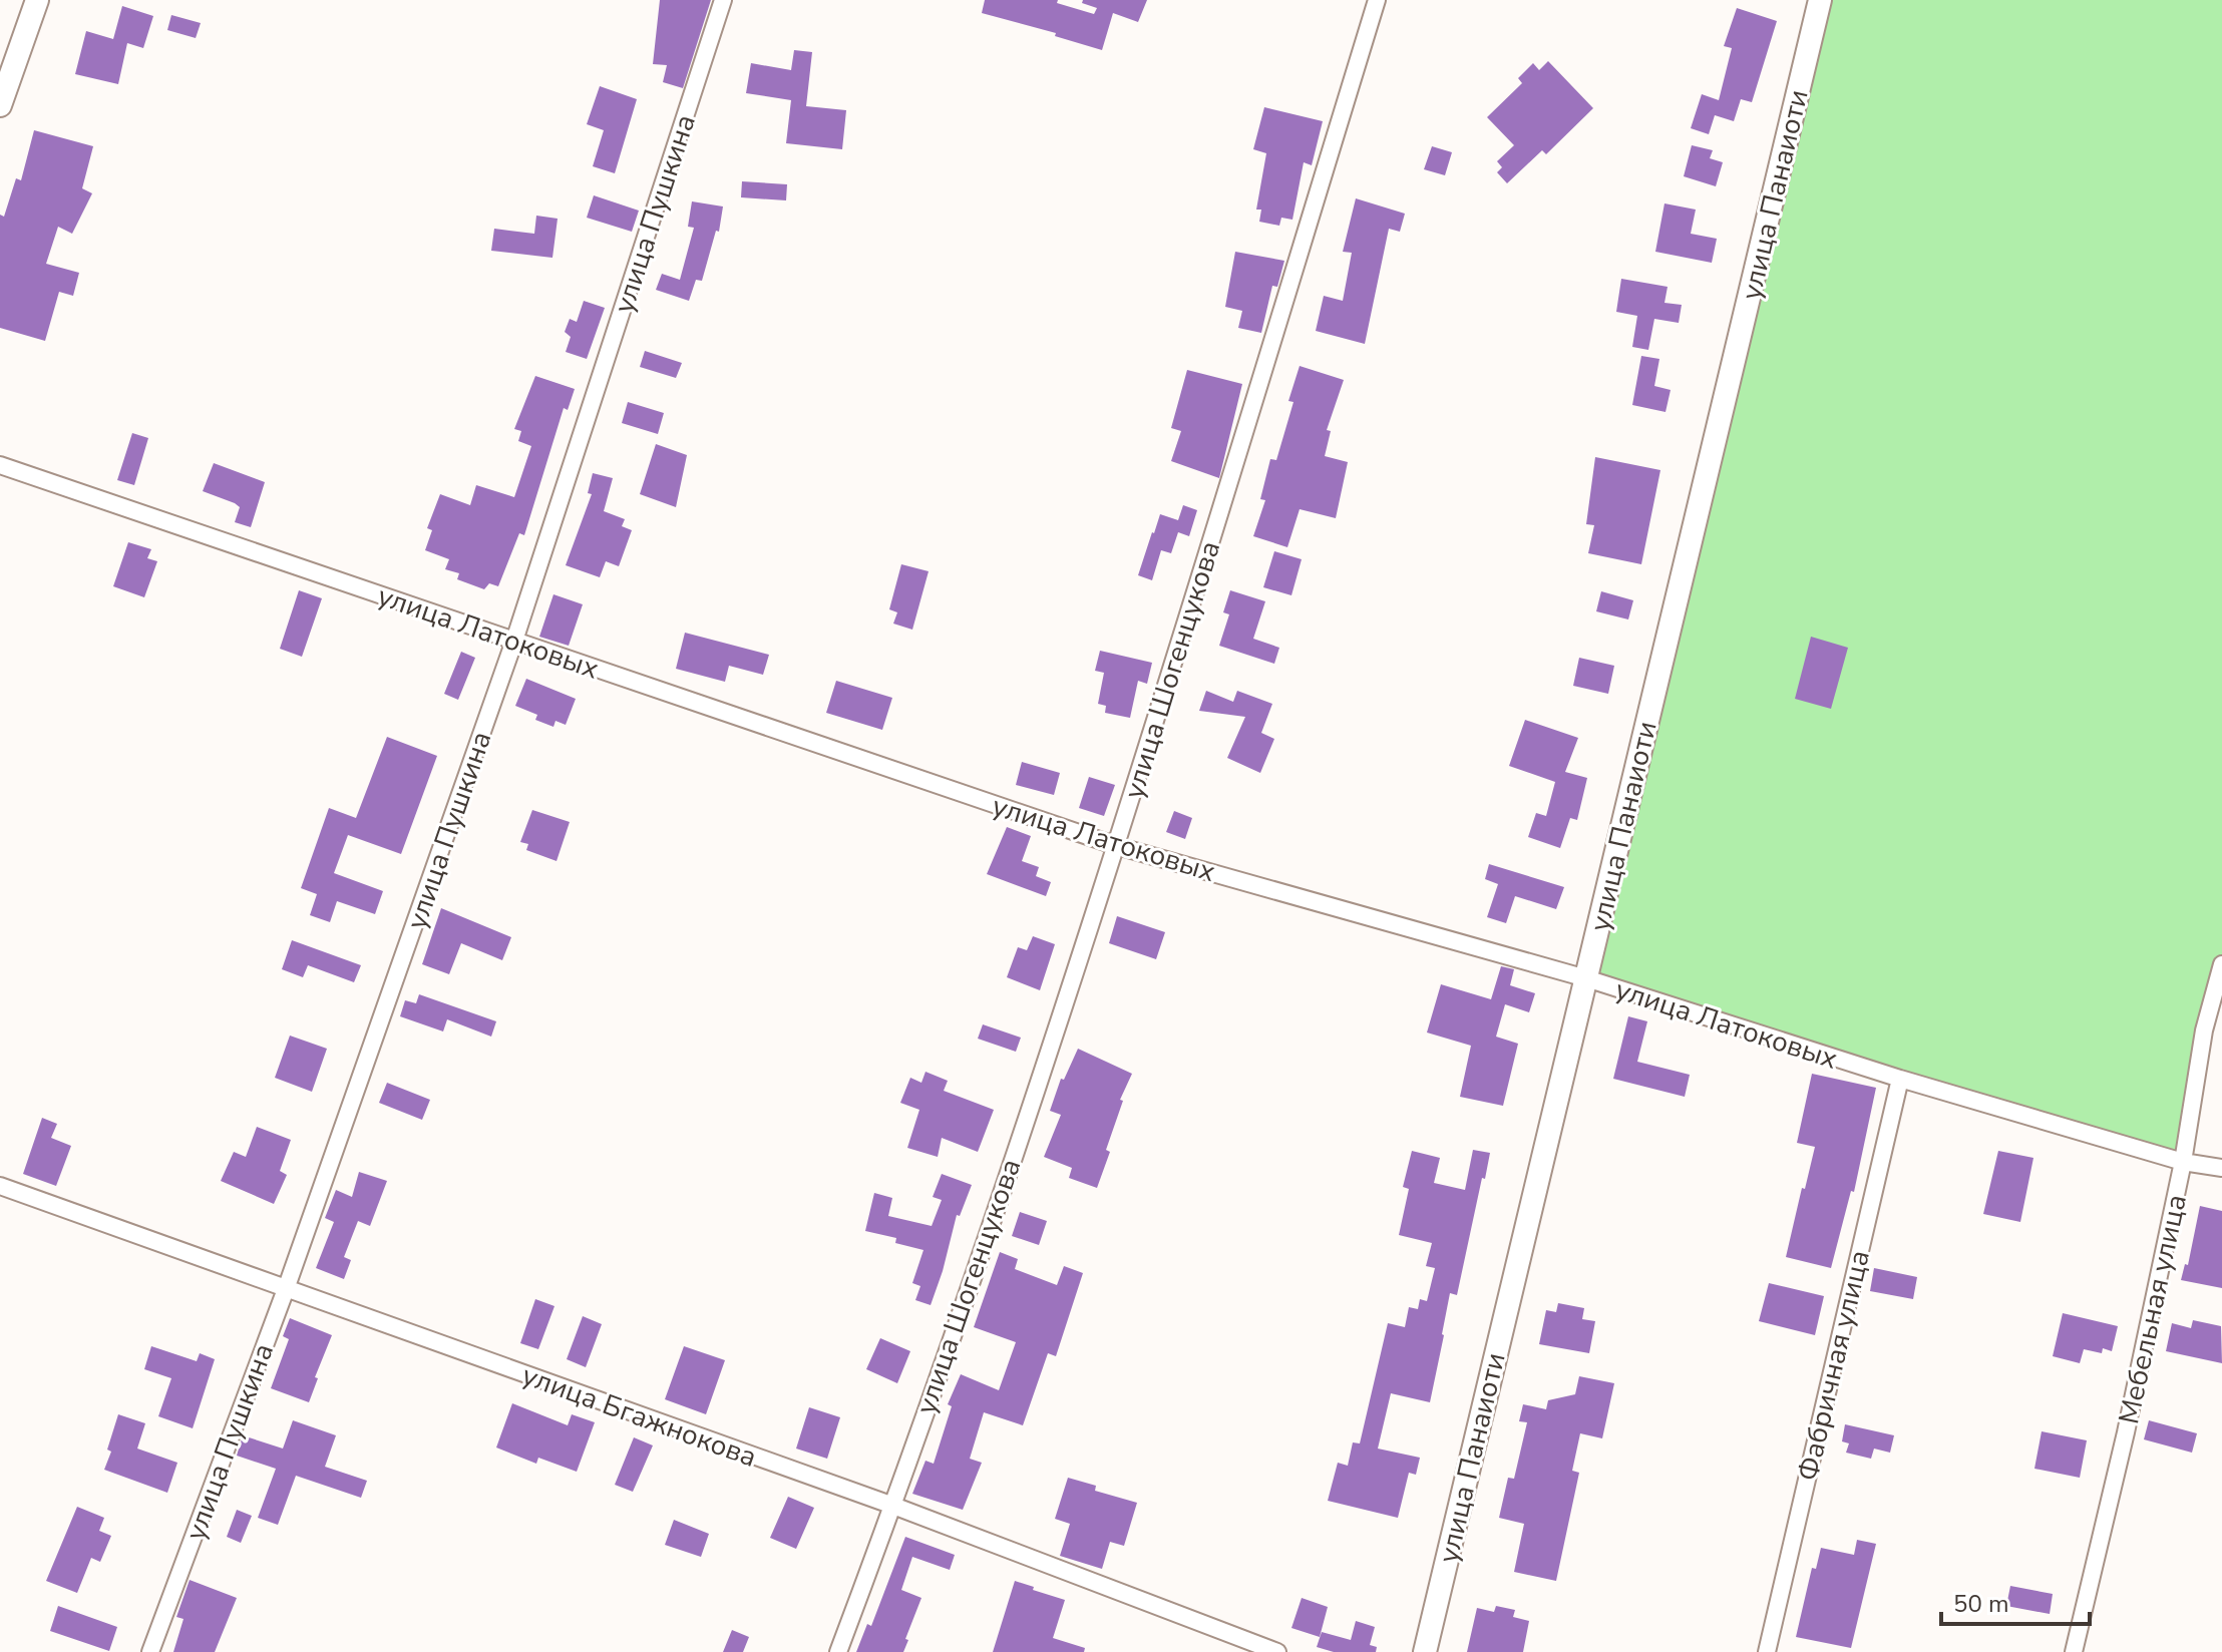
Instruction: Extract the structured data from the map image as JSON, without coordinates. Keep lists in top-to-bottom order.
{
  "streets": {
    "street": [
      "улица Панаиоти",
      "улица Пушкина",
      "улица Латоковых",
      "улица Шогенцукова",
      "Мебельная улица",
      "Фабричная улица",
      "улица Бгажнокова"
    ]
  },
  "crossings": [
    ["улица Панаиоти", "улица Латоковых"],
    ["улица Пушкина", "улица Латоковых"],
    ["улица Пушкина", "улица Бгажнокова"],
    ["улица Латоковых", "улица Шогенцукова"],
    ["улица Латоковых", "Мебельная улица"],
    ["улица Латоковых", "Фабричная улица"],
    ["улица Шогенцукова", "улица Бгажнокова"]
  ],
  "scale_bar": "50 m"
}
